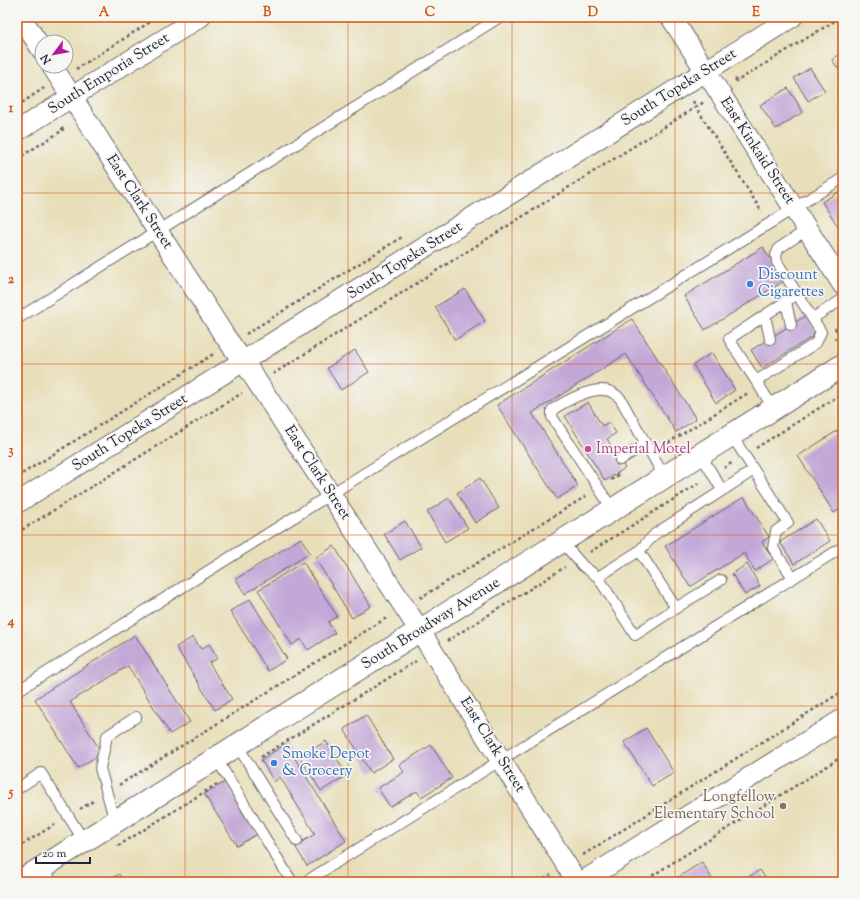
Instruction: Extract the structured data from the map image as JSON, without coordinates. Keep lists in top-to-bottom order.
{
  "streets": {
    "main road": ["South Broadway Avenue"],
    "street": [
      "South Emporia Street",
      "South Topeka Street",
      "East Kinkaid Street",
      "East Clark Street"
    ]
  },
  "crossings": [
    ["South Emporia Street", "East Clark Street"],
    ["South Topeka Street", "East Kinkaid Street"],
    ["South Topeka Street", "East Clark Street"],
    ["East Clark Street", "South Broadway Avenue"]
  ],
  "places": [
    "Discount Cigarettes",
    "Imperial Motel",
    "Smoke Depot & Grocery",
    "Longfellow Elementary School"
  ],
  "scale_bar": "20 m",
  "north": "bottom left",
  "grid": {
    "columns": [
      "A",
      "B",
      "C",
      "D",
      "E"
    ],
    "rows": [
      "1",
      "2",
      "3",
      "4",
      "5"
    ]
  }
}
